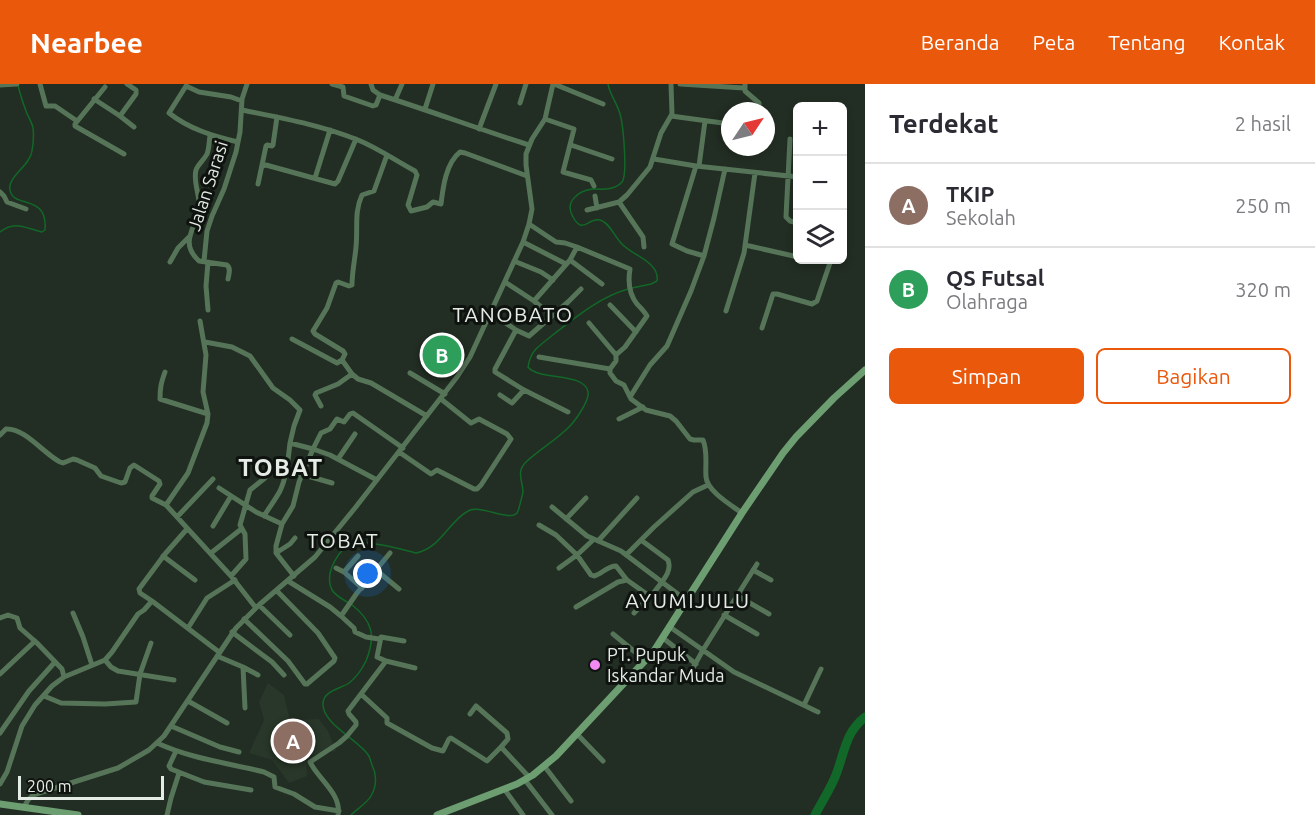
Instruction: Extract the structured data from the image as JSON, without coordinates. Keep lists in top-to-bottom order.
{
  "streets": {
    "street": ["Jalan Sarasi"]
  },
  "districts": [
    "TANOBATO",
    "TOBAT",
    "TOBAT",
    "AYUMIJULU"
  ],
  "places": ["PT. Pupuk Iskandar Muda"],
  "scale_bar": "200 m",
  "north": "top right",
  "page": {
    "header": "Nearbee",
    "nav": [
      "Beranda",
      "Peta",
      "Tentang",
      "Kontak"
    ],
    "heading": ["Terdekat", "2 hasil"],
    "map_buttons": ["+", "−"],
    "list": [
      {
        "mark": "A",
        "name": "TKIP",
        "note": "Sekolah",
        "value": "250 m"
      },
      {
        "mark": "B",
        "name": "QS Futsal",
        "note": "Olahraga",
        "value": "320 m"
      }
    ],
    "buttons": ["Simpan", "Bagikan"],
    "pins": ["B", "A"],
    "scale": "200 m"
  }
}
